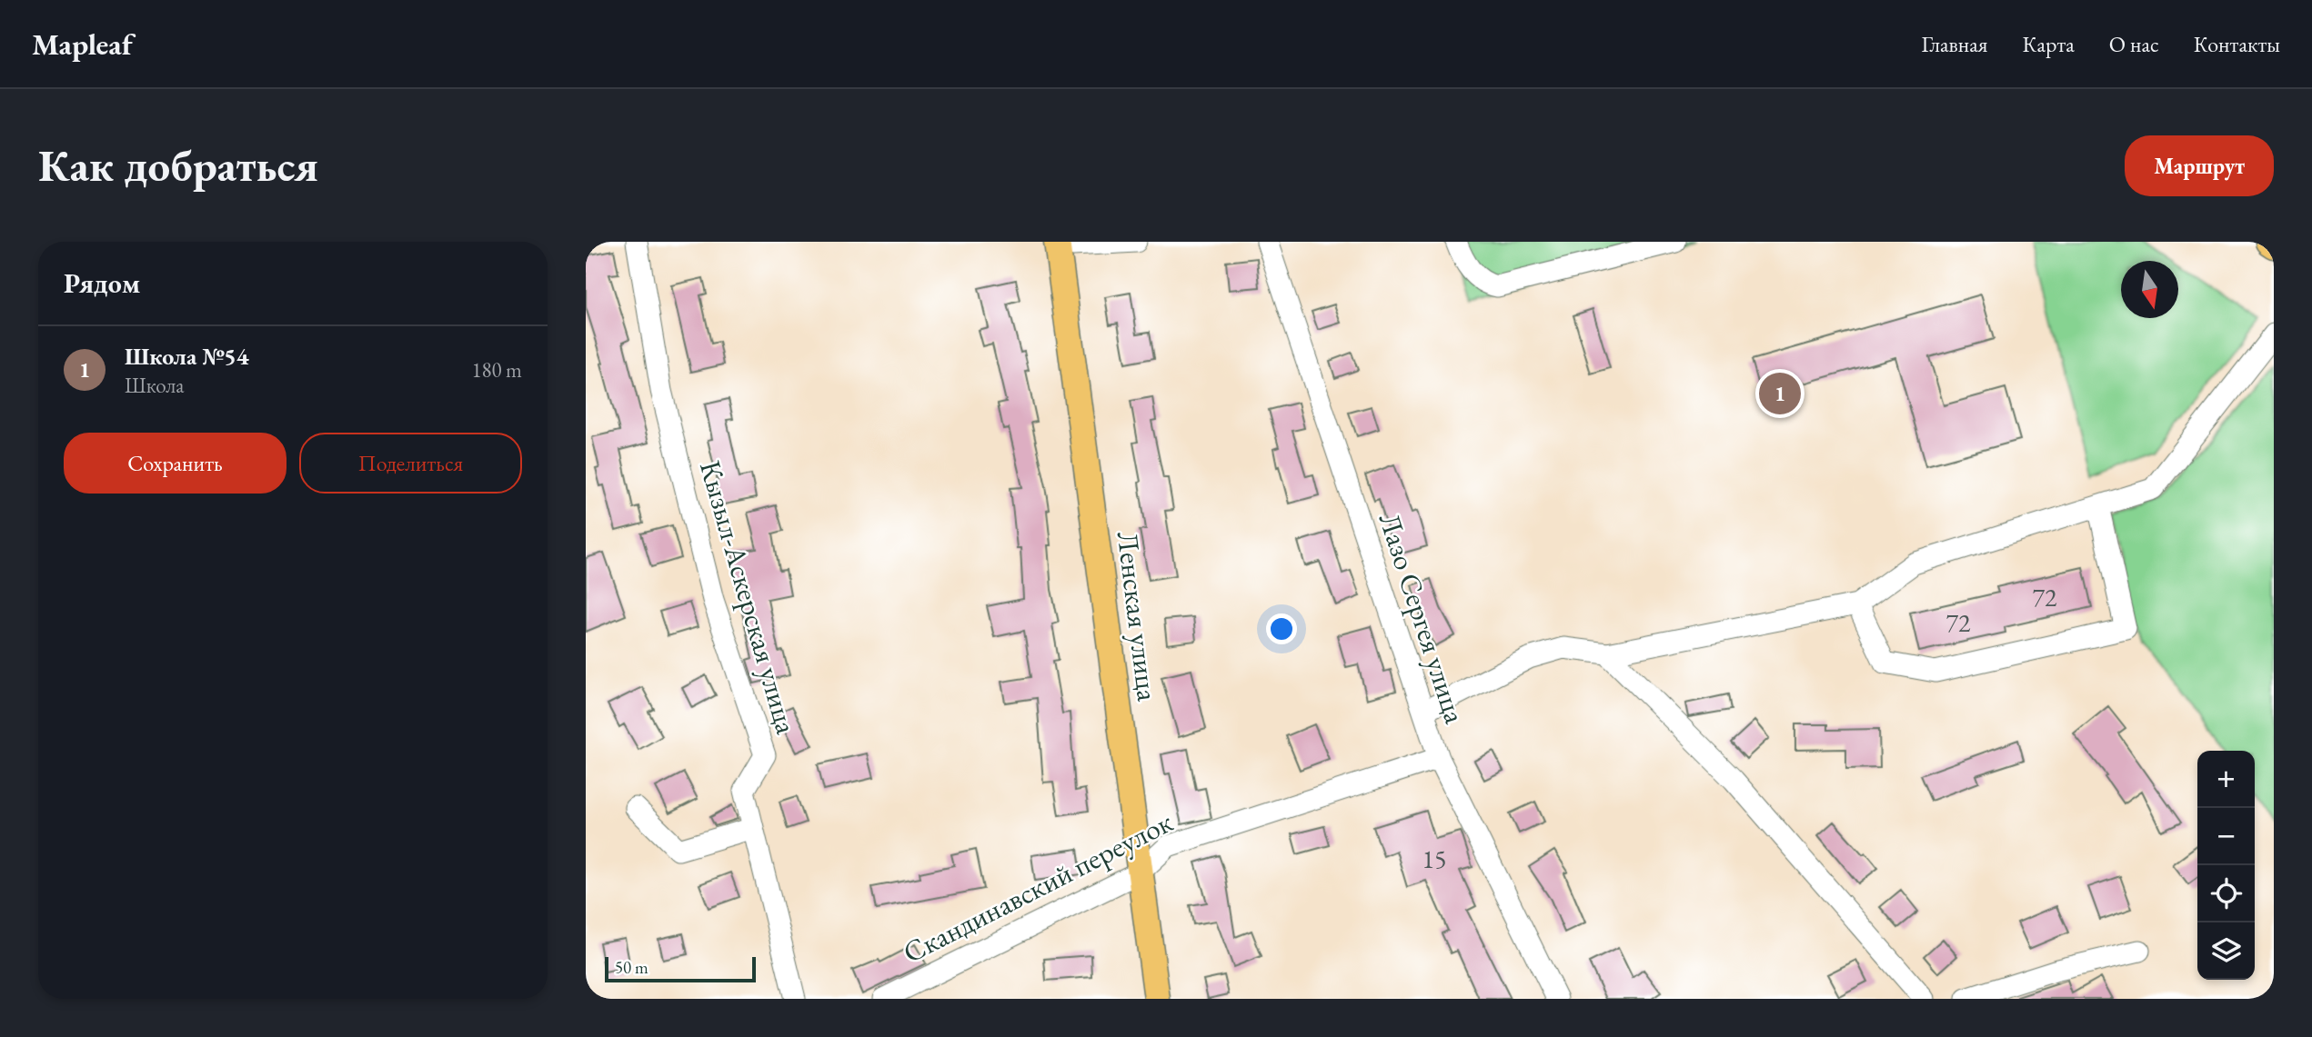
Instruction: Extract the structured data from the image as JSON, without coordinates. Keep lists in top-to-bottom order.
{
  "streets": {
    "main road": ["Ленская улица"],
    "street": ["Кызыл-Аскерская улица", "Лазо Сергея улица", "Скандинавский переулок"]
  },
  "crossings": [
    ["Ленская улица", "Скандинавский переулок"],
    ["Лазо Сергея улица", "Скандинавский переулок"]
  ],
  "house_numbers": ["72", "72", "15"],
  "scale_bar": "50 m",
  "north": "bottom",
  "page": {
    "header": "Mapleaf",
    "nav": [
      "Главная",
      "Карта",
      "О нас",
      "Контакты"
    ],
    "buttons": [
      "Маршрут",
      ["Сохранить", "Поделиться"]
    ],
    "title": "Как добраться",
    "heading": "Рядом",
    "list": [
      {
        "mark": "1",
        "name": "Школа №54",
        "note": "Школа",
        "value": "180 m"
      }
    ],
    "pins": "1",
    "map_buttons": ["+", "−"],
    "scale": "50 m"
  }
}
